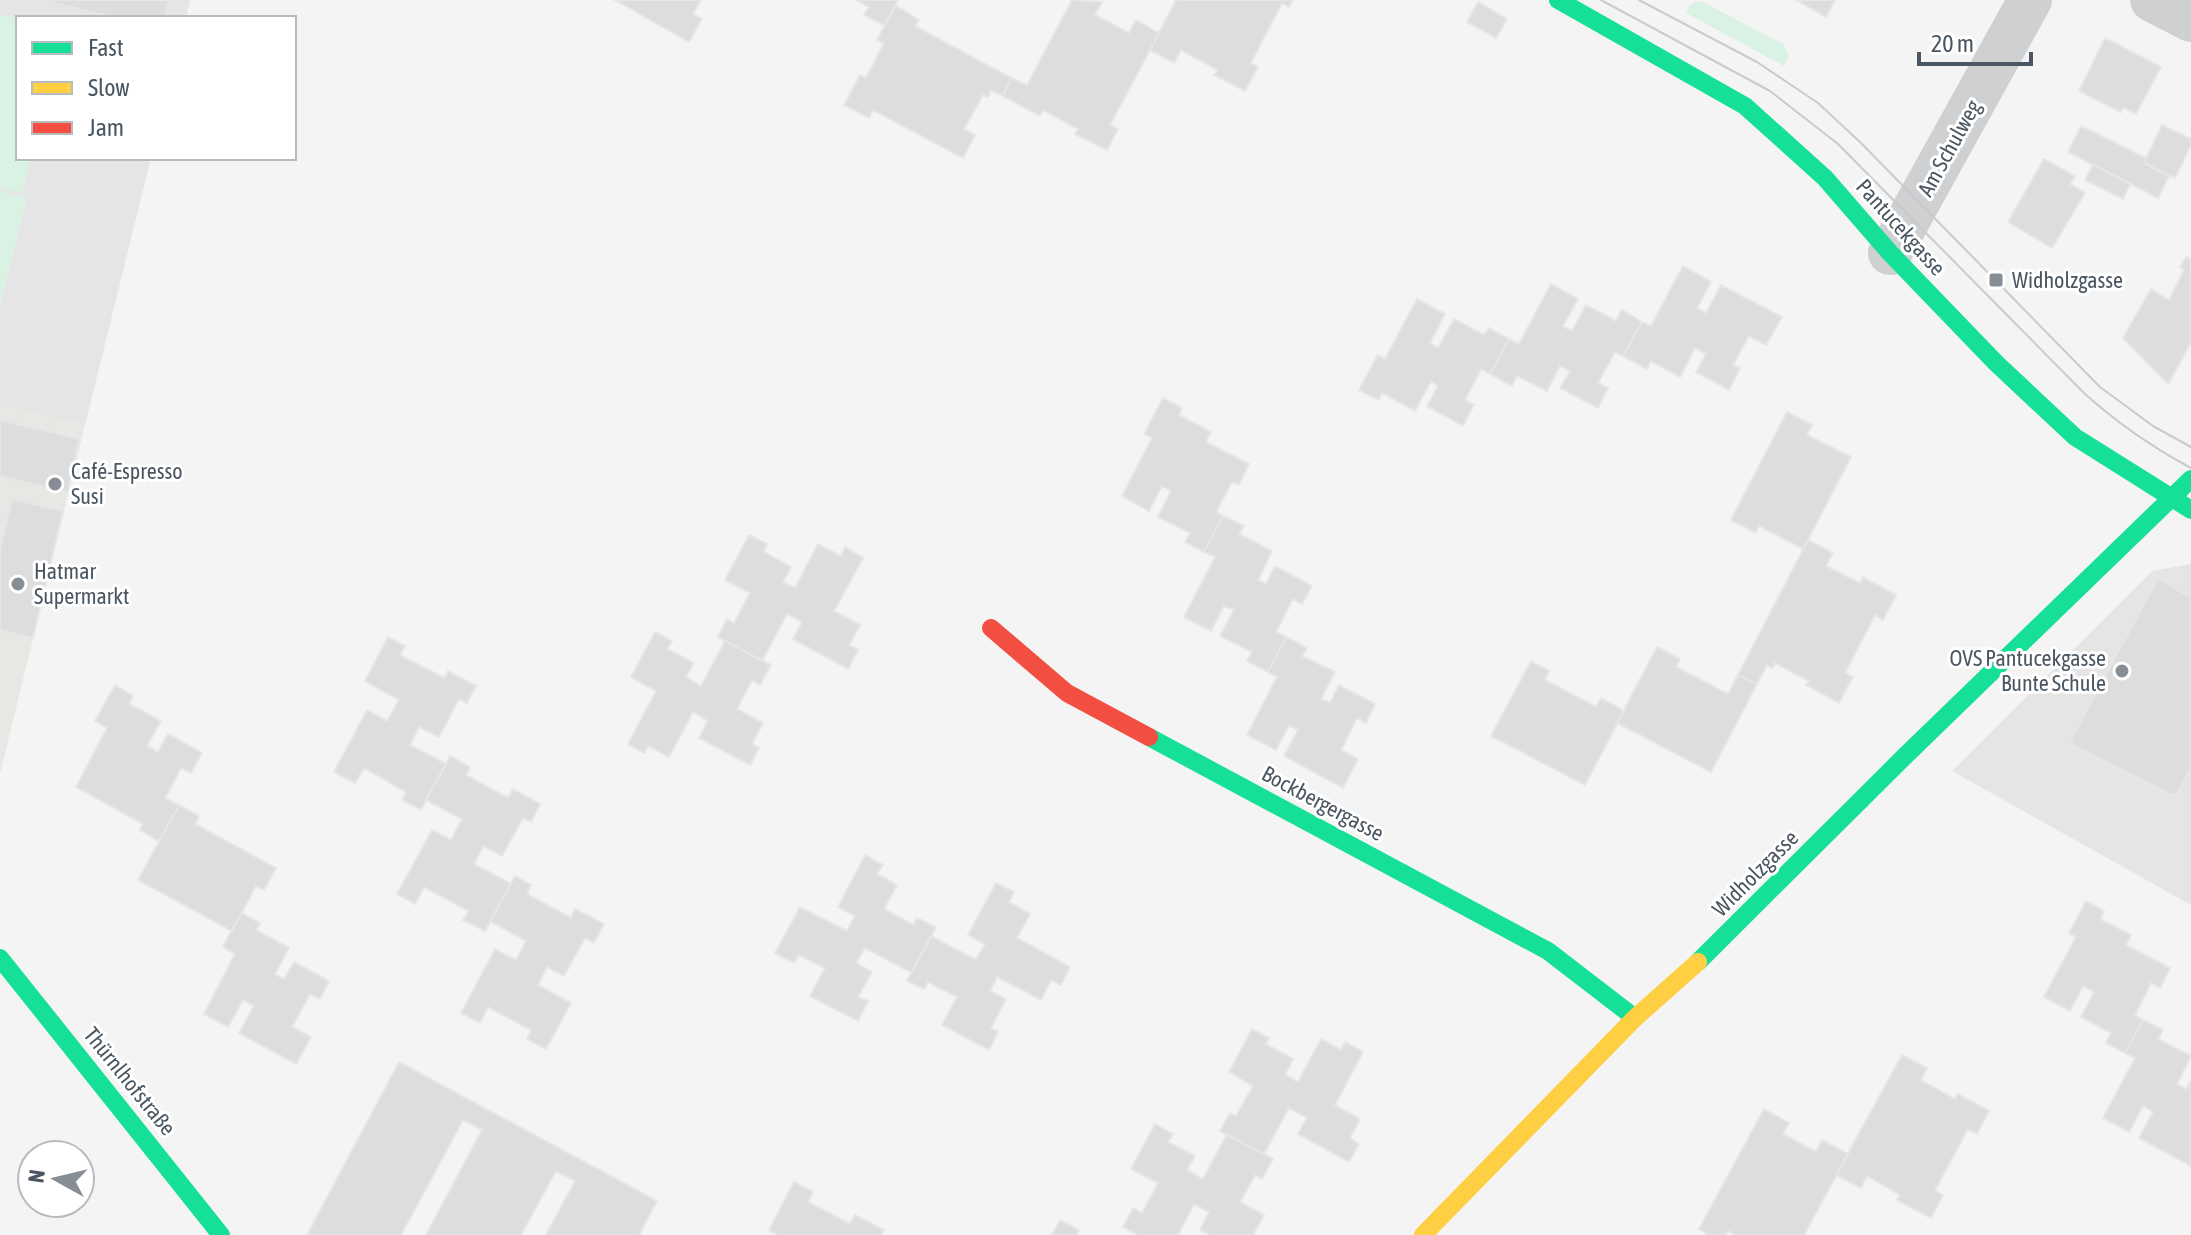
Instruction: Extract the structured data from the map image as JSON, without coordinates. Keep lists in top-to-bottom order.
{
  "streets": {
    "street": [
      "Am Schulweg",
      "Pantucekgasse",
      "Bockbergergasse",
      "Widholzgasse",
      "Thürnlhofstraße"
    ]
  },
  "crossings": [
    ["Am Schulweg", "Pantucekgasse"],
    ["Pantucekgasse", "Widholzgasse"],
    ["Bockbergergasse", "Widholzgasse"]
  ],
  "places": {
    "transit": ["Widholzgasse"],
    "other": ["Café-Espresso Susi", "Hatmar Supermarkt", "OVS Pantucekgasse Bunte Schule"]
  },
  "legend": ["Fast", "Slow", "Jam"],
  "scale_bar": "20 m",
  "north": "left"
}
